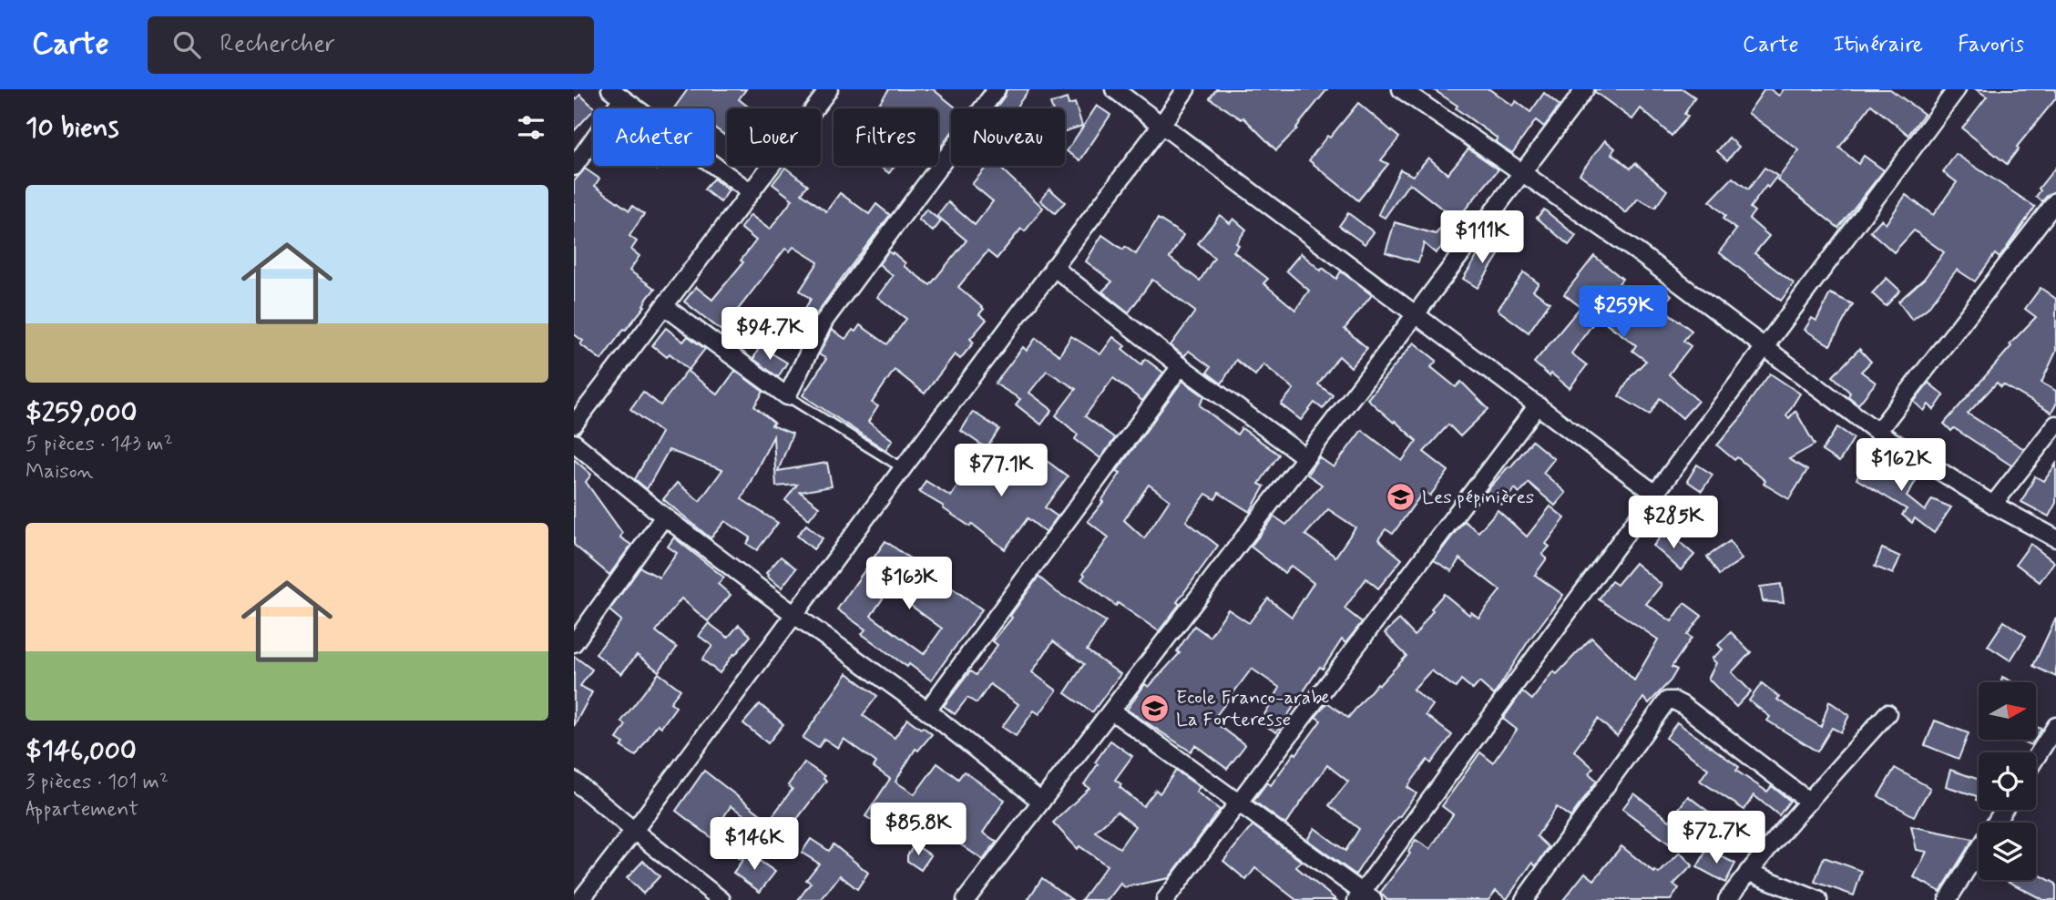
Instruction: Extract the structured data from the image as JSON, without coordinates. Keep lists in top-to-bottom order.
{
  "places": {
    "school or university": ["Les pépinières", "Ecole Franco-arabe La Forteresse"]
  },
  "north": "right",
  "page": {
    "header": "Carte",
    "search": "Rechercher",
    "nav": ["Carte", "Itinéraire", "Favoris"],
    "heading": "10 biens",
    "chip": [
      "Acheter",
      "Louer",
      "Filtres",
      "Nouveau"
    ],
    "list": [
      {
        "name": "$259,000",
        "note": "5 pièces · 143 m² · Maison"
      },
      {
        "name": "$146,000",
        "note": "3 pièces · 101 m² · Appartement"
      }
    ],
    "price": [
      "$111K",
      "$259K",
      "$94.7K",
      "$162K",
      "$77.1K",
      "$285K",
      "$163K",
      "$85.8K",
      "$72.7K",
      "$146K"
    ]
  }
}
